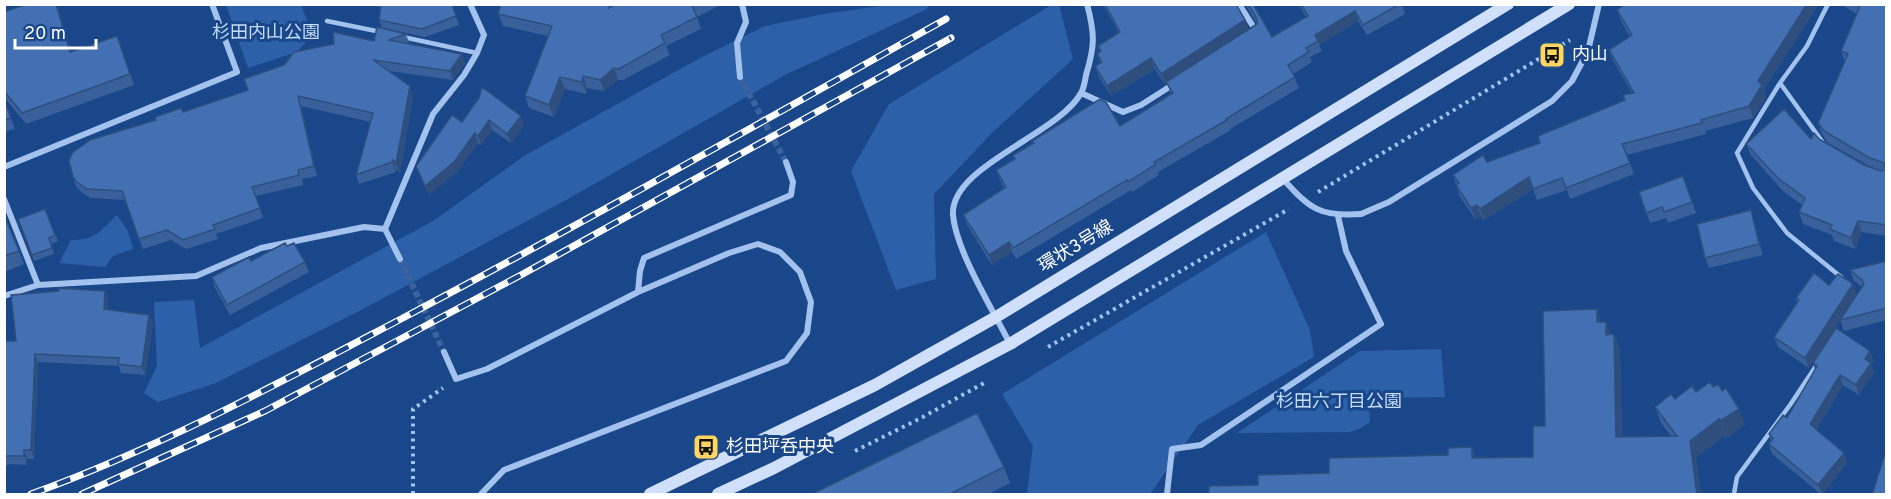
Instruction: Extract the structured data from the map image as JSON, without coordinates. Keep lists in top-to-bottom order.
{
  "streets": {
    "street": ["環状3号線"]
  },
  "parks": ["杉田内山公園", "杉田六丁目公園"],
  "places": {
    "bus stop": ["内山", "杉田坪呑中央"]
  },
  "scale_bar": "20 m"
}
